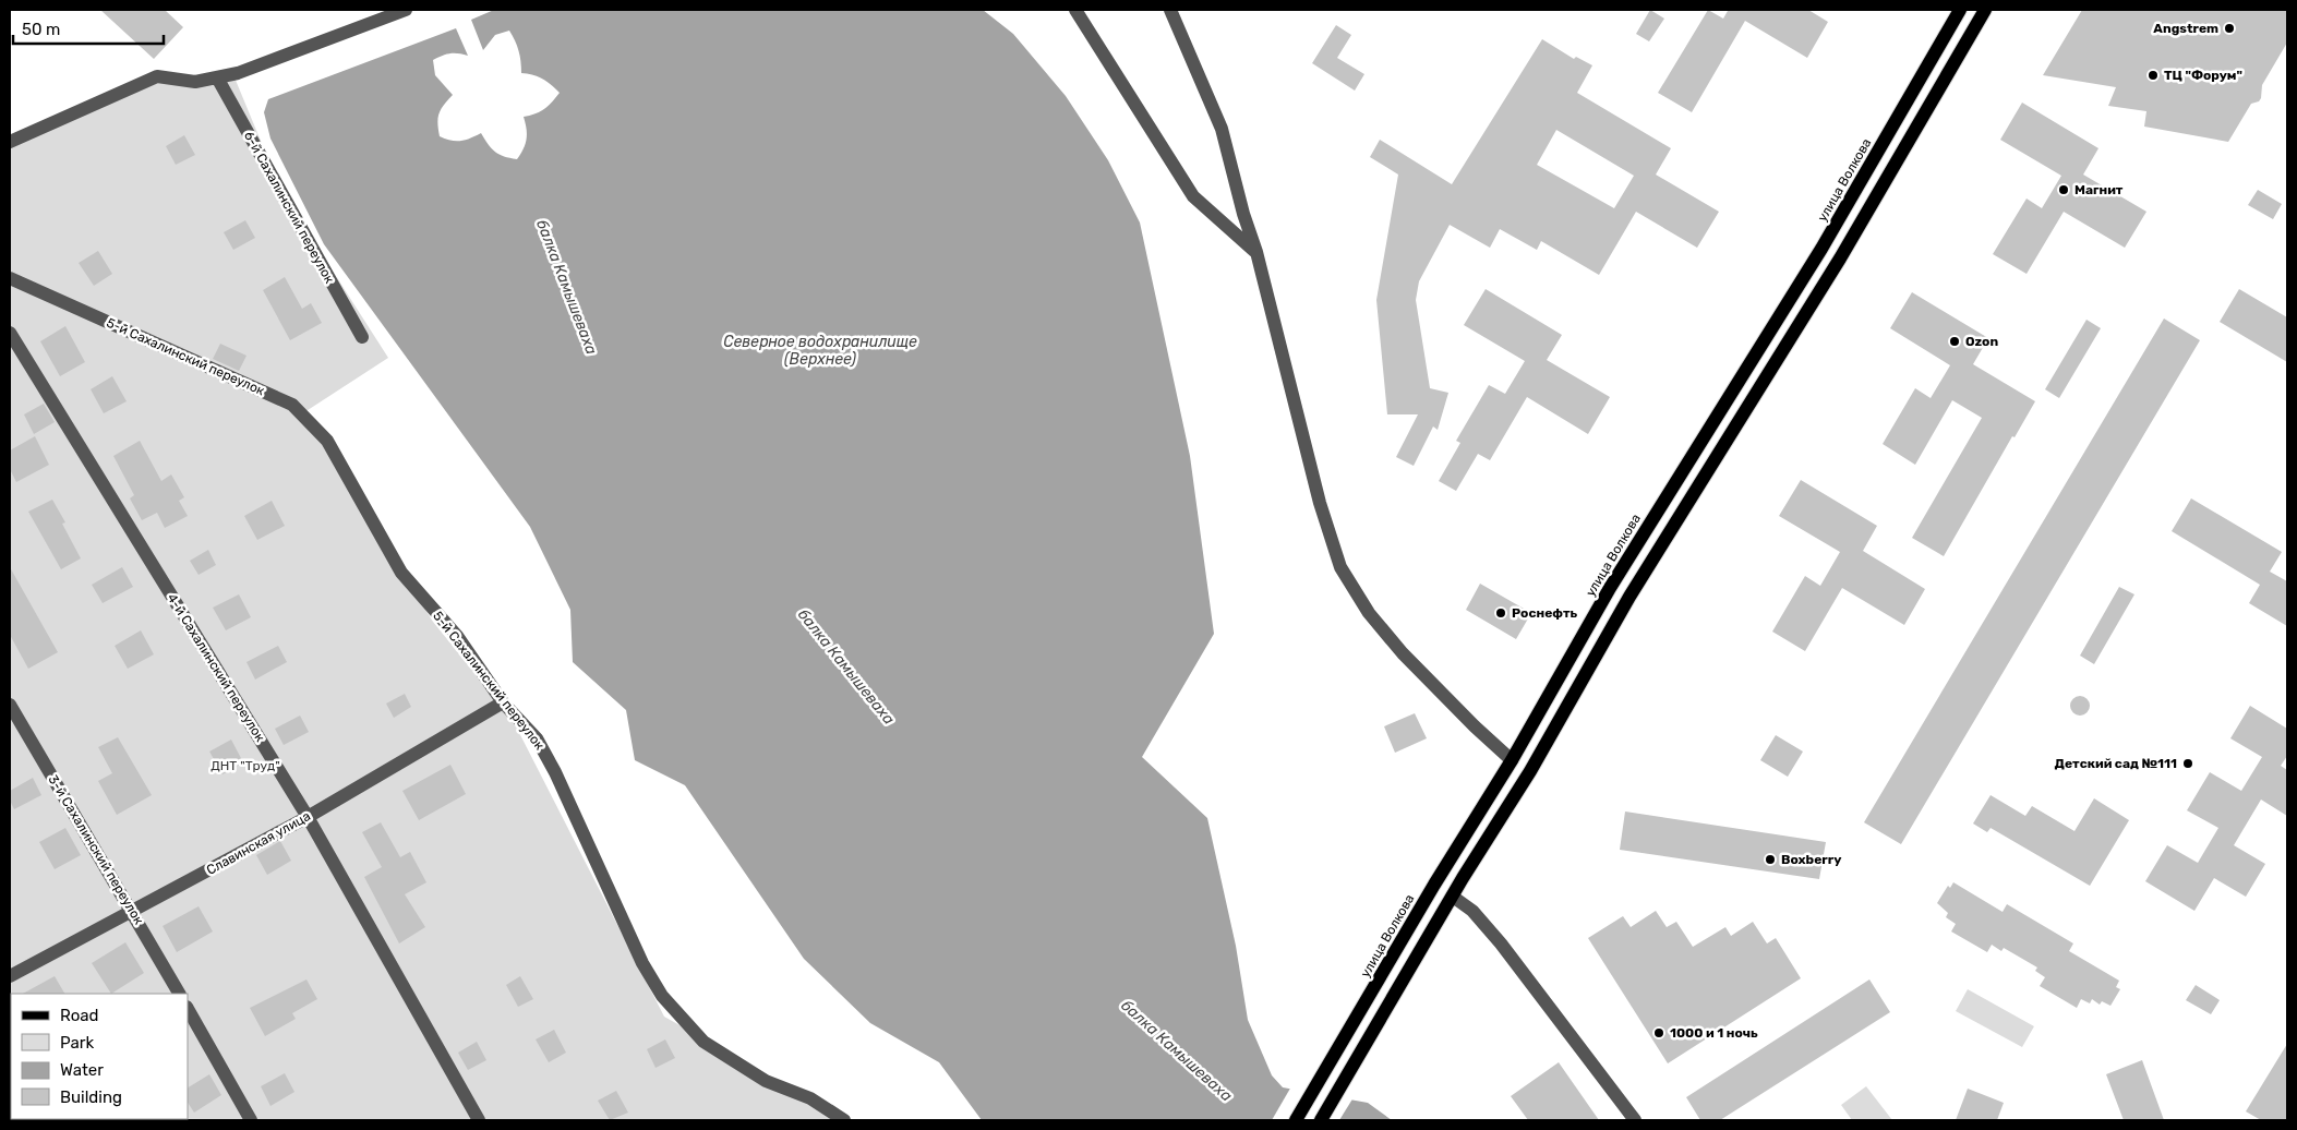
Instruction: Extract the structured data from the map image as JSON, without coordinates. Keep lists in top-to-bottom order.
{
  "streets": {
    "main road": ["улица Волкова"],
    "street": [
      "6-й Сахалинский переулок",
      "5-й Сахалинский переулок",
      "4-й Сахалинский переулок",
      "Славинская улица",
      "3-й Сахалинский переулок"
    ]
  },
  "crossings": [
    ["5-й Сахалинский переулок", "Славинская улица"],
    ["4-й Сахалинский переулок", "Славинская улица"],
    ["Славинская улица", "3-й Сахалинский переулок"]
  ],
  "water": ["балка Камышеваха", "Северное водохранилище (Верхнее)"],
  "parks": ["ДНТ \"Труд\""],
  "places": [
    "Angstrem",
    "ТЦ \"Форум\"",
    "Магнит",
    "Ozon",
    "Роснефть",
    "Детский сад №111",
    "Boxberry",
    "1000 и 1 ночь"
  ],
  "legend": [
    "Road",
    "Park",
    "Water",
    "Building"
  ],
  "scale_bar": "50 m"
}
